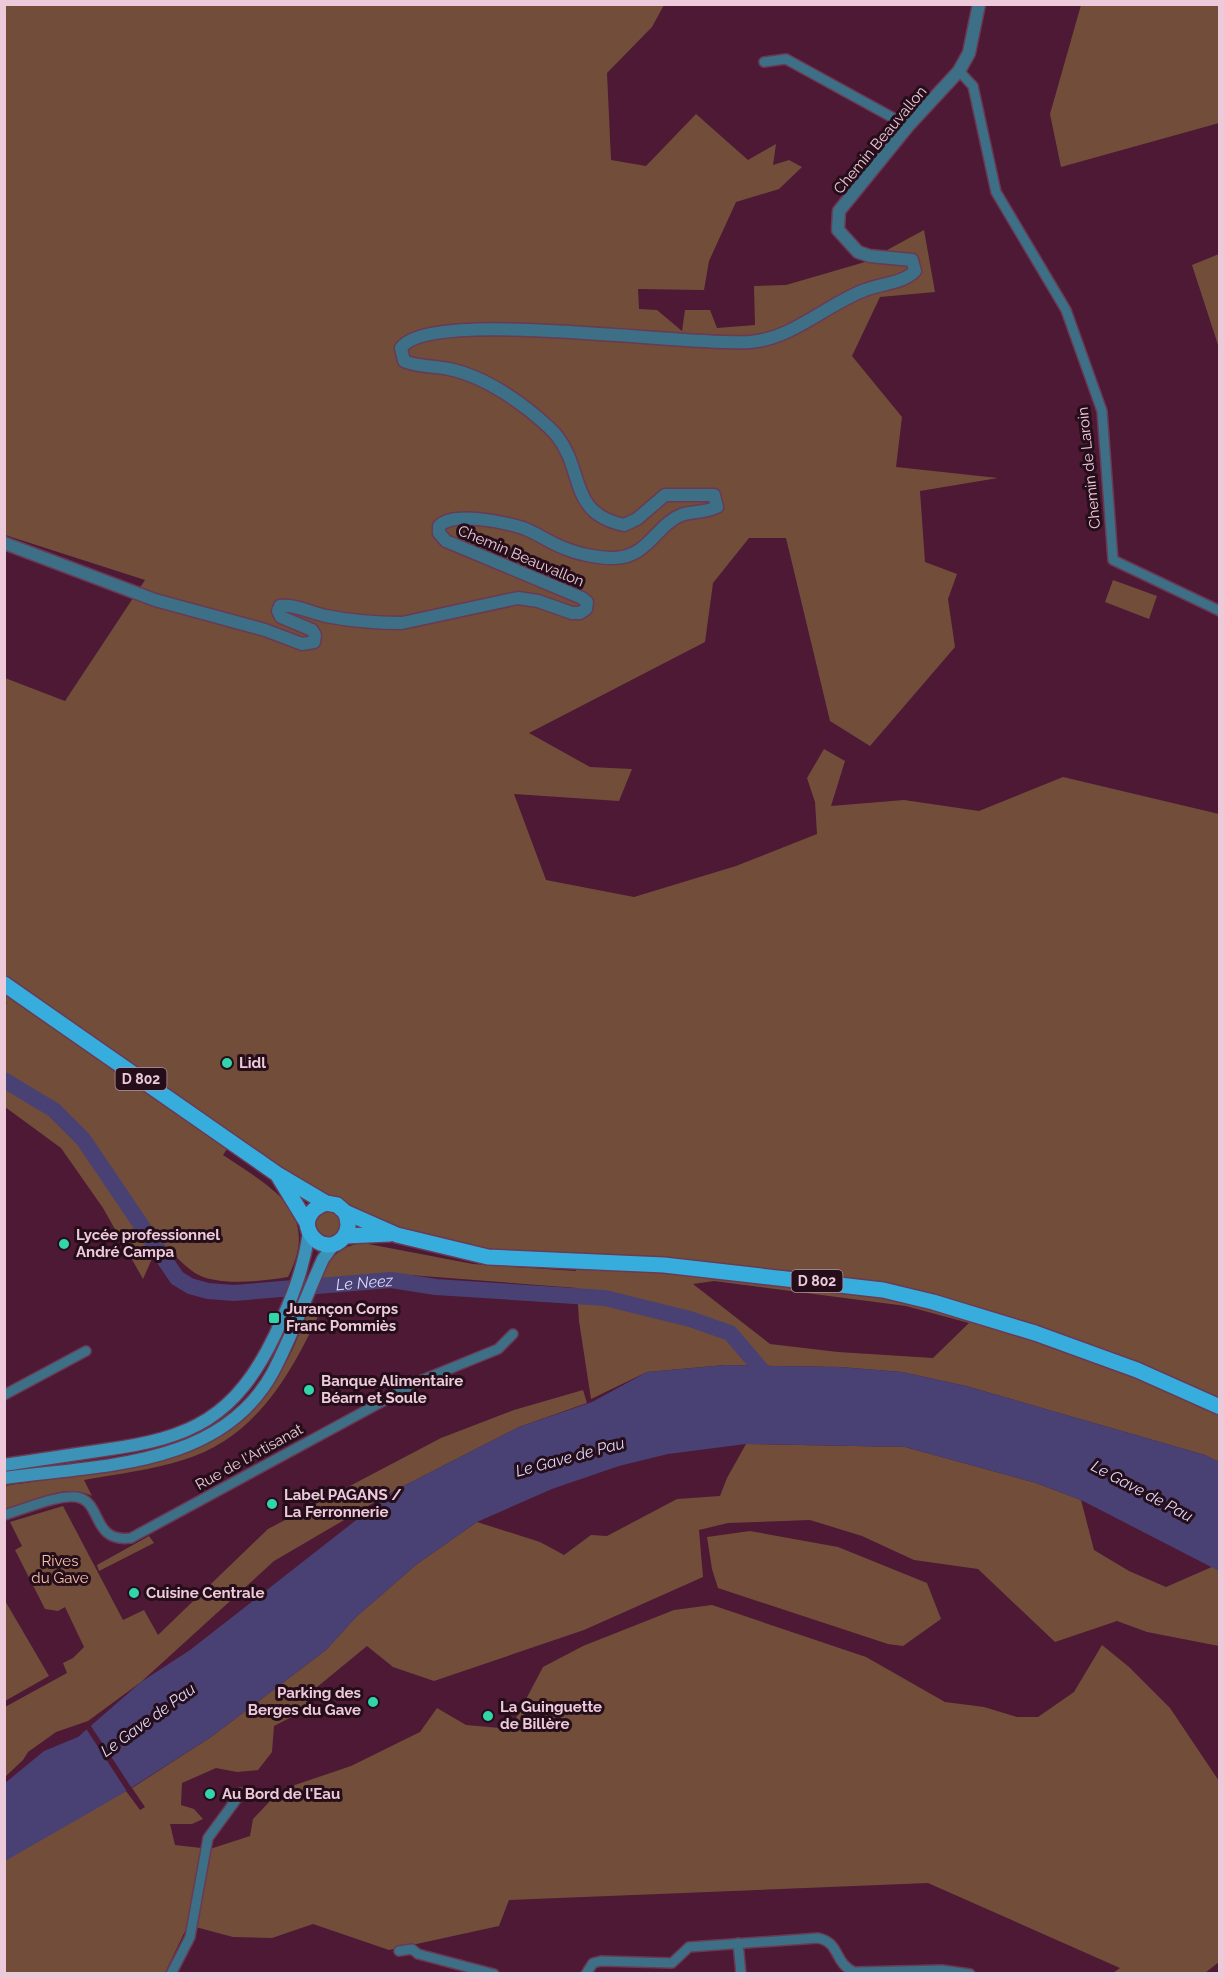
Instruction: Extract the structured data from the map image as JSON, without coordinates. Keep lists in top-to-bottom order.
{
  "streets": {
    "main road": ["D 802"],
    "street": ["Chemin Beauvallon", "Chemin de Laroin", "Rue de l'Artisanat"]
  },
  "crossings": [
    ["Chemin Beauvallon", "Chemin de Laroin"]
  ],
  "water": ["Le Neez", "Le Gave de Pau"],
  "parks": ["Rives du Gave"],
  "places": {
    "other": [
      "Lidl",
      "Lycée professionnel André Campa",
      "Banque Alimentaire Béarn et Soule",
      "Label PAGANS / La Ferronnerie",
      "Cuisine Centrale",
      "Parking des Berges du Gave",
      "La Guinguette de Billère",
      "Au Bord de l'Eau"
    ],
    "transit": ["Jurançon Corps Franc Pommiès"]
  }
}
